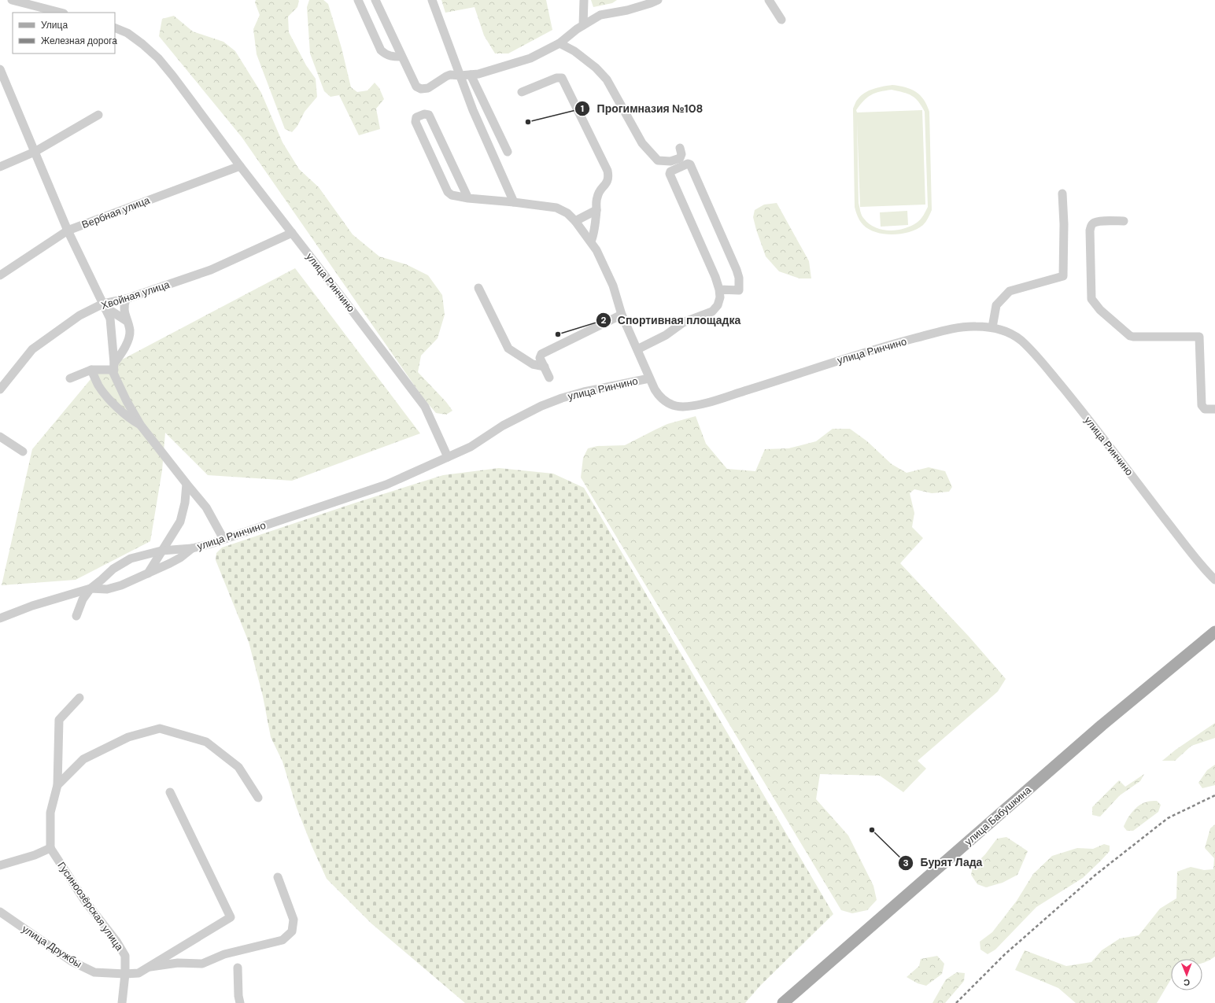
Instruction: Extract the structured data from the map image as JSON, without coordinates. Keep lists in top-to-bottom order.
{
  "streets": {
    "main road": ["улица Бабушкина"],
    "street": [
      "Вербная улица",
      "улица Ринчино",
      "Хвойная улица",
      "Гусиноозёрская улица",
      "улица Дружбы"
    ]
  },
  "crossings": [
    ["Вербная улица", "улица Ринчино"],
    ["улица Ринчино", "Хвойная улица"],
    ["Гусиноозёрская улица", "улица Дружбы"]
  ],
  "places": ["Прогимназия №108", "Спортивная площадка", "Бурят Лада"],
  "legend": ["Улица", "Железная дорога"],
  "north": "bottom"
}
